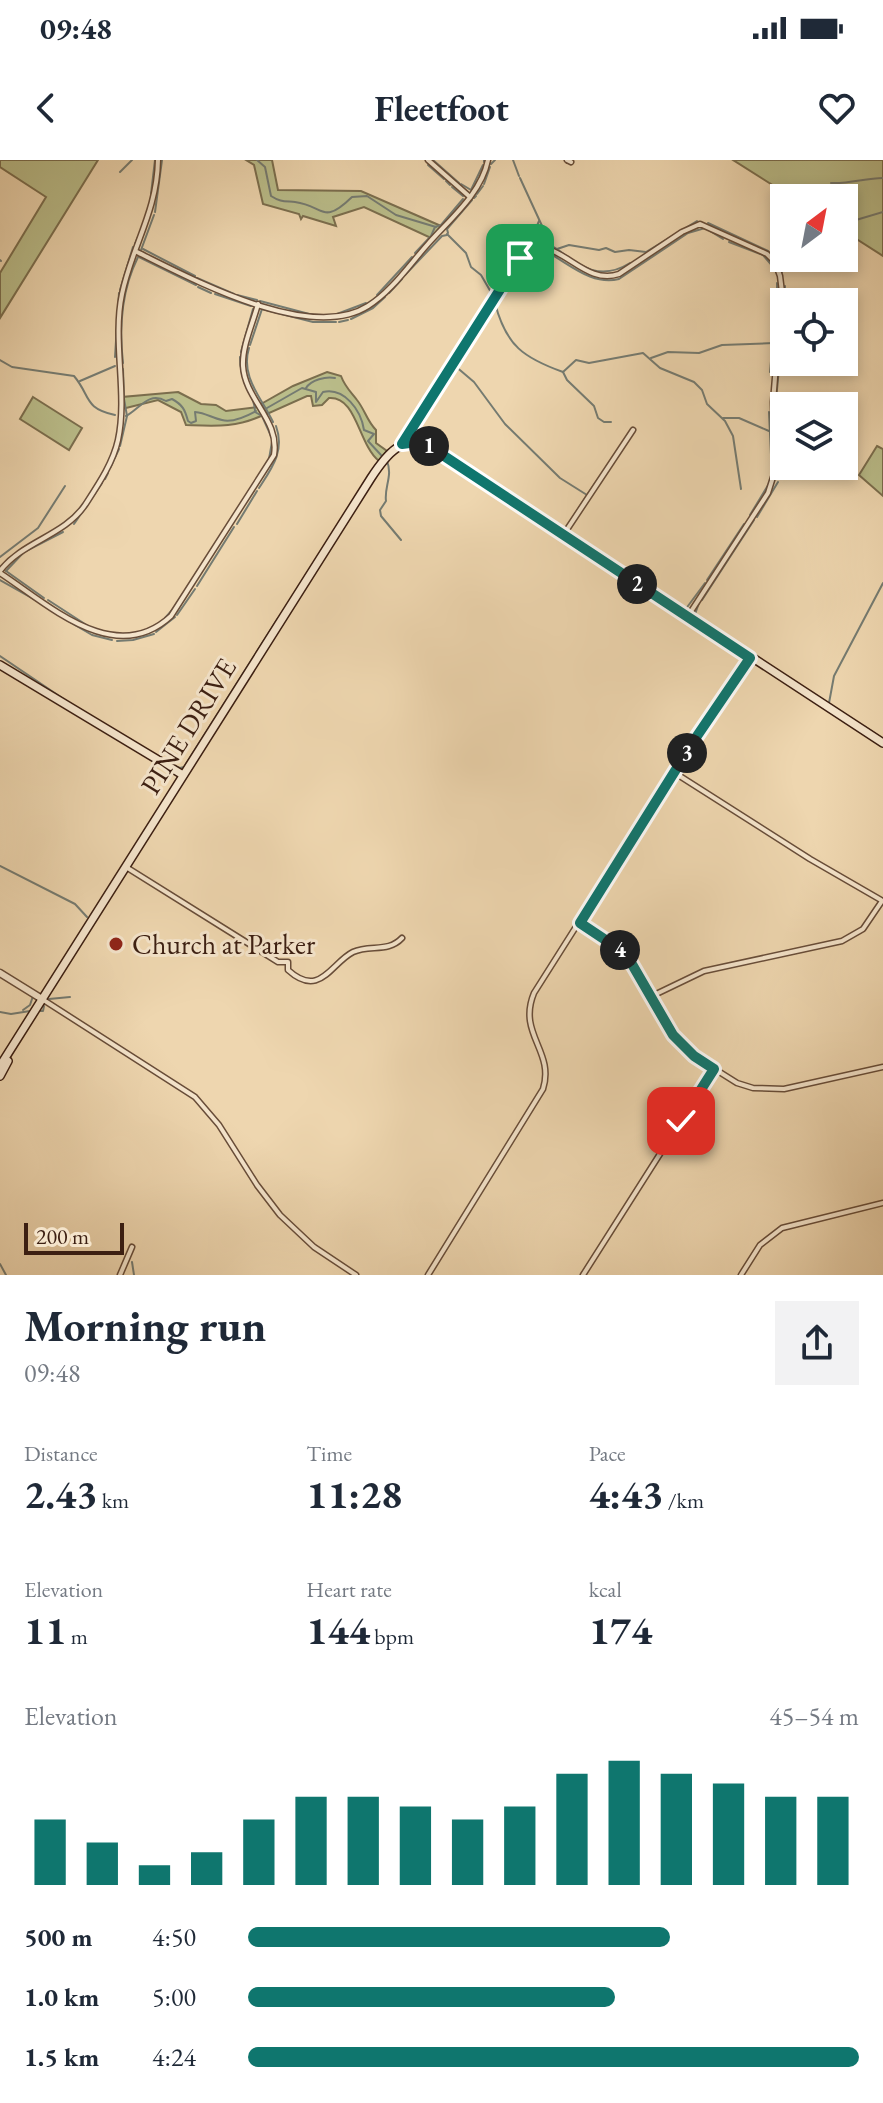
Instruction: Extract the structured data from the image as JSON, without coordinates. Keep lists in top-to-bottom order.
{
  "streets": {
    "main road": ["PINE DRIVE"]
  },
  "places": ["Church at Parker"],
  "scale_bar": "200 m",
  "north": "top right",
  "page": {
    "status": "09:48",
    "header": "Fleetfoot",
    "pins": [
      "1",
      "2",
      "3",
      "4"
    ],
    "scale": "200 m",
    "heading": ["Morning run", "09:48"],
    "stats": [
      ["Distance", "2.43 km"],
      ["Time", "11:28"],
      ["Pace", "4:43 /km"],
      ["Elevation", "11 m"],
      ["Heart rate", "144 bpm"],
      ["kcal", "174"]
    ],
    "chart": ["Elevation", "45–54 m"],
    "list": [
      {
        "name": "500 m",
        "note": "4:50"
      },
      {
        "name": "1.0 km",
        "note": "5:00"
      },
      {
        "name": "1.5 km",
        "note": "4:24"
      }
    ]
  }
}
